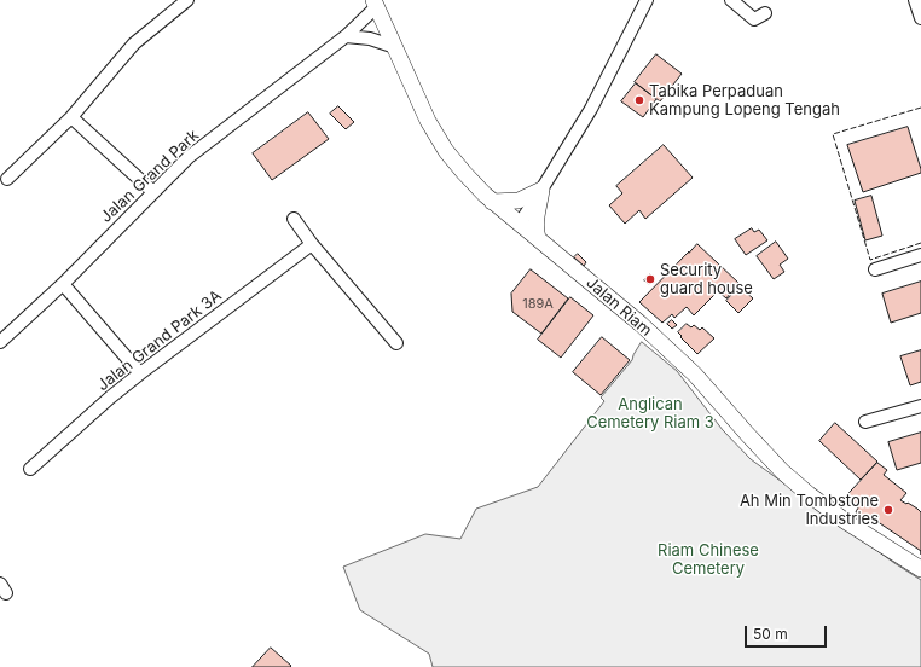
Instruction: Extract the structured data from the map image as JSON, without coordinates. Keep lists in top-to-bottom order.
{
  "streets": {
    "main road": ["Jalan Riam"],
    "street": ["Jalan Grand Park", "Jalan Grand Park 3A"]
  },
  "crossings": [
    ["Jalan Grand Park", "Jalan Riam"]
  ],
  "parks": ["Anglican Cemetery Riam 3", "Riam Chinese Cemetery"],
  "places": ["Tabika Perpaduan Kampung Lopeng Tengah", "Security guard house", "Ah Min Tombstone Industries"],
  "house_numbers": ["189A"],
  "scale_bar": "50 m"
}
